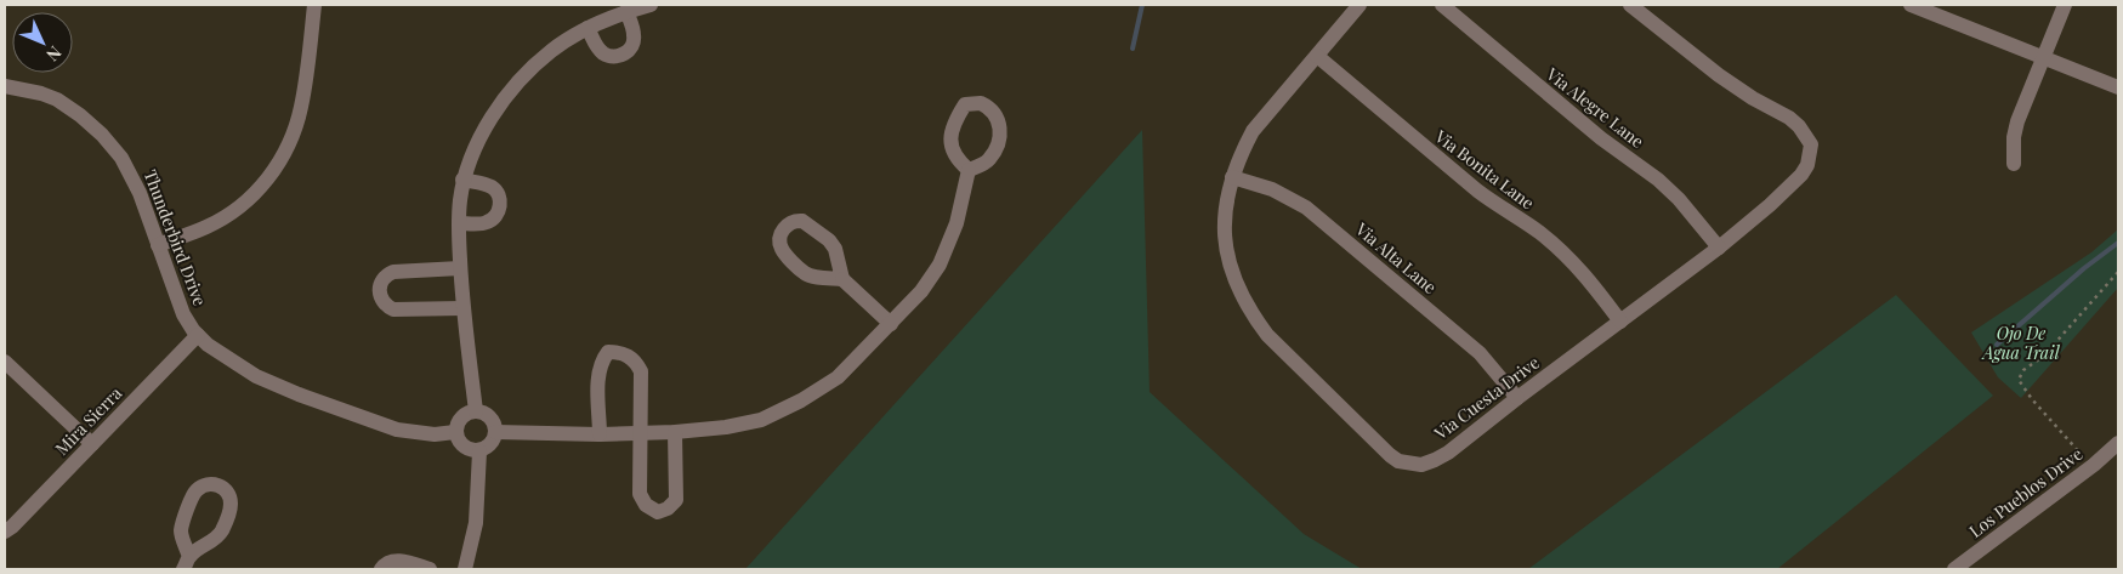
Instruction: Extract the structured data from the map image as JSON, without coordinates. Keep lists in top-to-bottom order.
{
  "streets": {
    "street": [
      "Via Alegre Lane",
      "Via Bonita Lane",
      "Thunderbird Drive",
      "Via Alta Lane",
      "Via Cuesta Drive",
      "Mira Sierra",
      "Los Pueblos Drive"
    ]
  },
  "crossings": [
    ["Via Alegre Lane", "Via Cuesta Drive"],
    ["Via Bonita Lane", "Via Cuesta Drive"],
    ["Thunderbird Drive", "Mira Sierra"],
    ["Via Alta Lane", "Via Cuesta Drive"]
  ],
  "parks": ["Ojo De Agua Trail"],
  "north": "bottom right"
}
